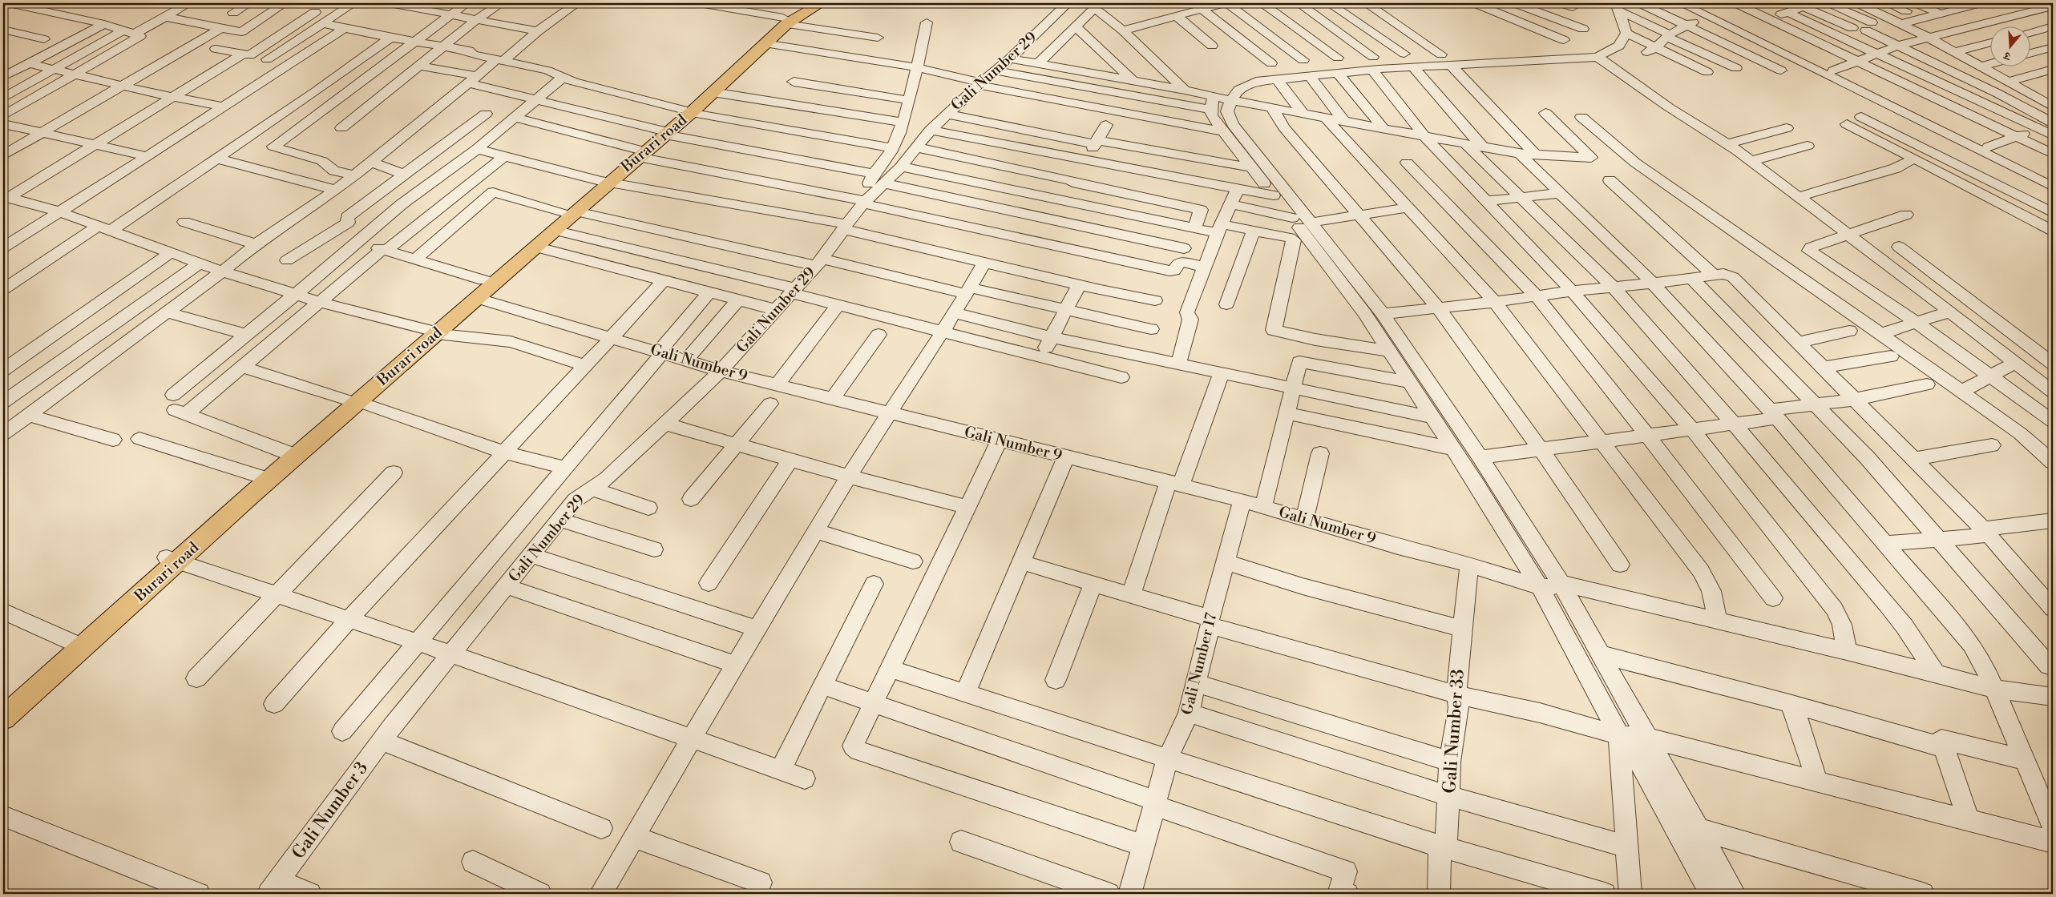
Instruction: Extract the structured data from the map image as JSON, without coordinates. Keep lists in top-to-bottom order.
{
  "streets": {
    "main road": ["Burari road"],
    "street": [
      "Gali Number 29",
      "Gali Number 9",
      "Gali Number 17",
      "Gali Number 33",
      "Gali Number 3"
    ]
  },
  "crossings": [
    ["Gali Number 29", "Gali Number 9"],
    ["Gali Number 29", "Gali Number 3"],
    ["Burari road", "Gali Number 9"],
    ["Gali Number 9", "Gali Number 17"],
    ["Gali Number 9", "Gali Number 33"]
  ],
  "north": "bottom"
}
